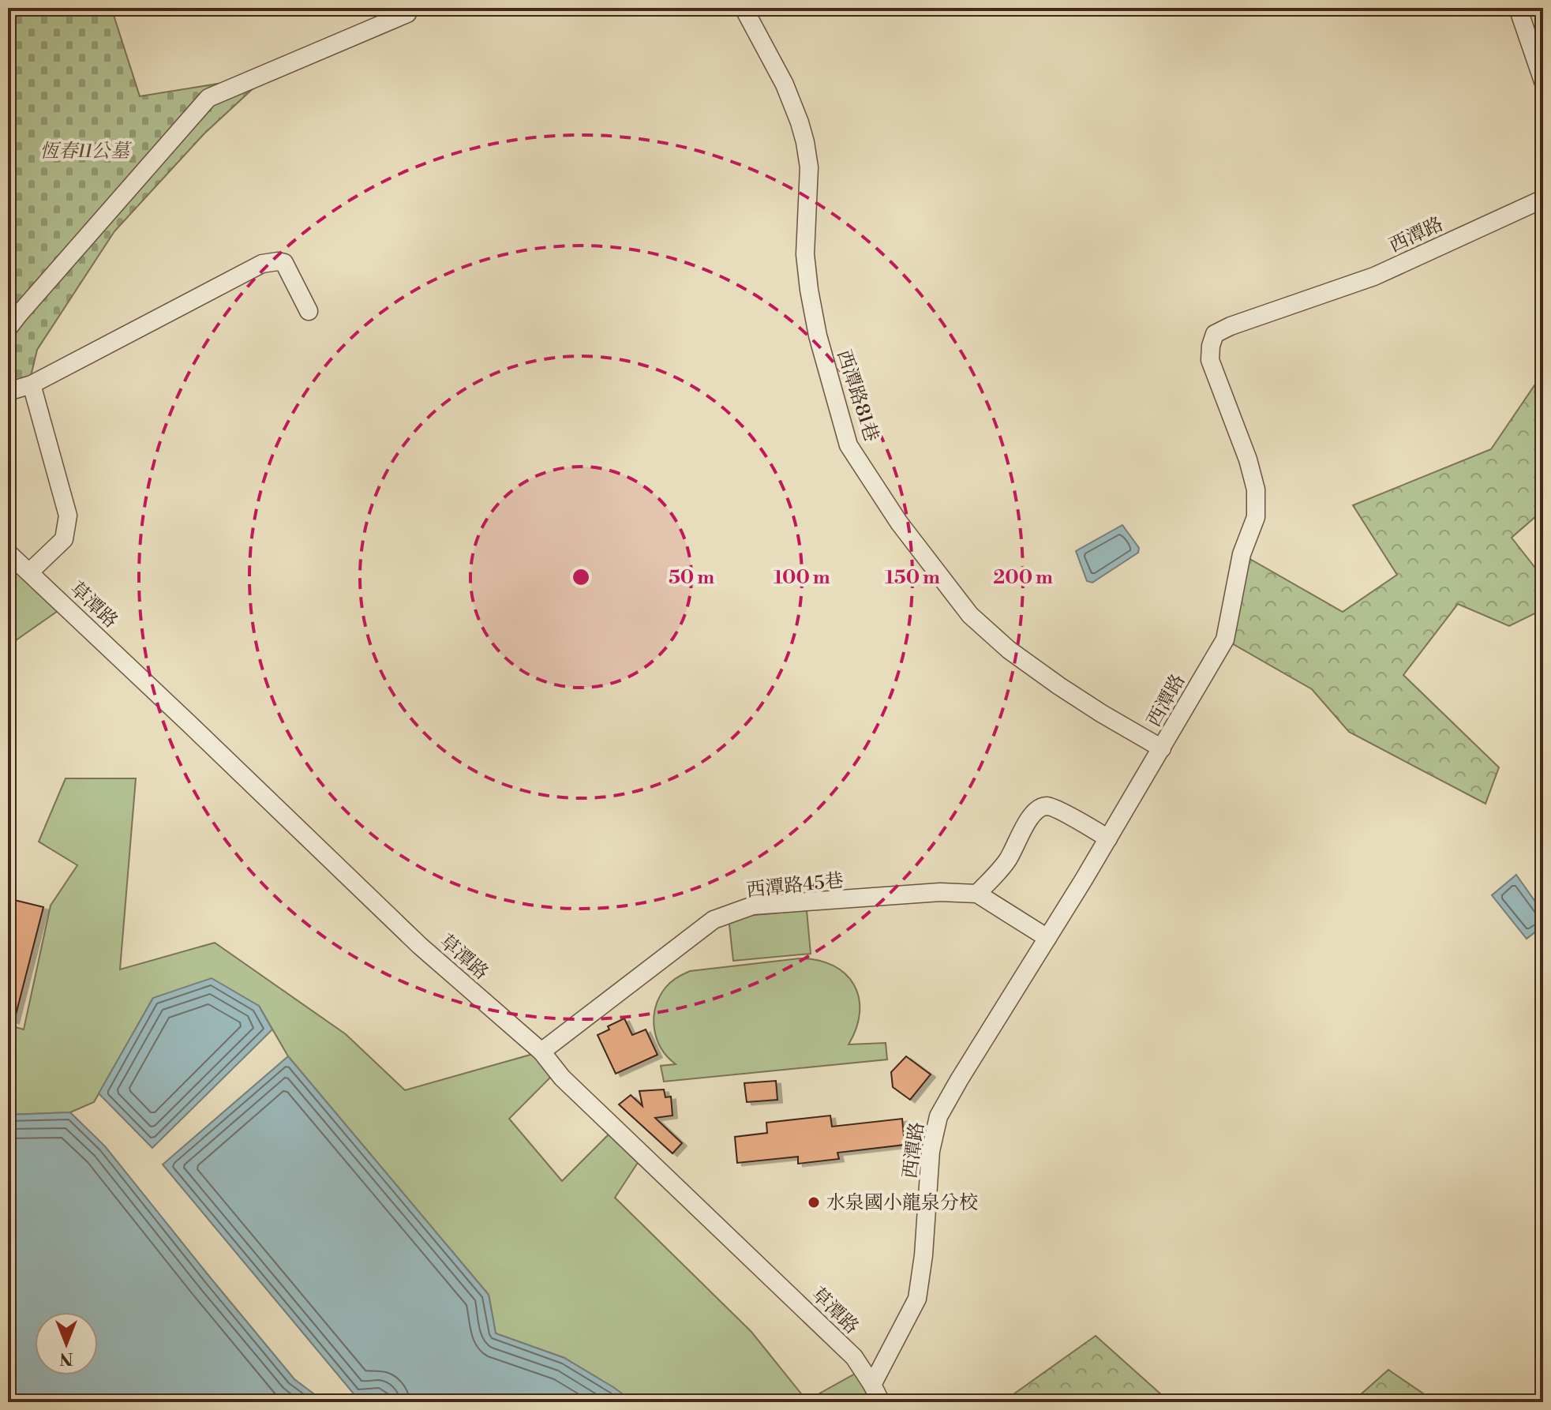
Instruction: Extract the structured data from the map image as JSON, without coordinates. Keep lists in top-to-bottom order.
{
  "streets": {
    "street": [
      "西潭路",
      "西潭路81巷",
      "草潭路",
      "西潭路45巷"
    ]
  },
  "crossings": [
    ["西潭路", "西潭路81巷"],
    ["西潭路", "草潭路"],
    ["西潭路", "西潭路45巷"],
    ["草潭路", "西潭路45巷"]
  ],
  "parks": ["恆春11公墓"],
  "places": ["水泉國小龍泉分校"],
  "north": "bottom",
  "rings": [
    "50 m",
    "100 m",
    "150 m",
    "200 m"
  ]
}
